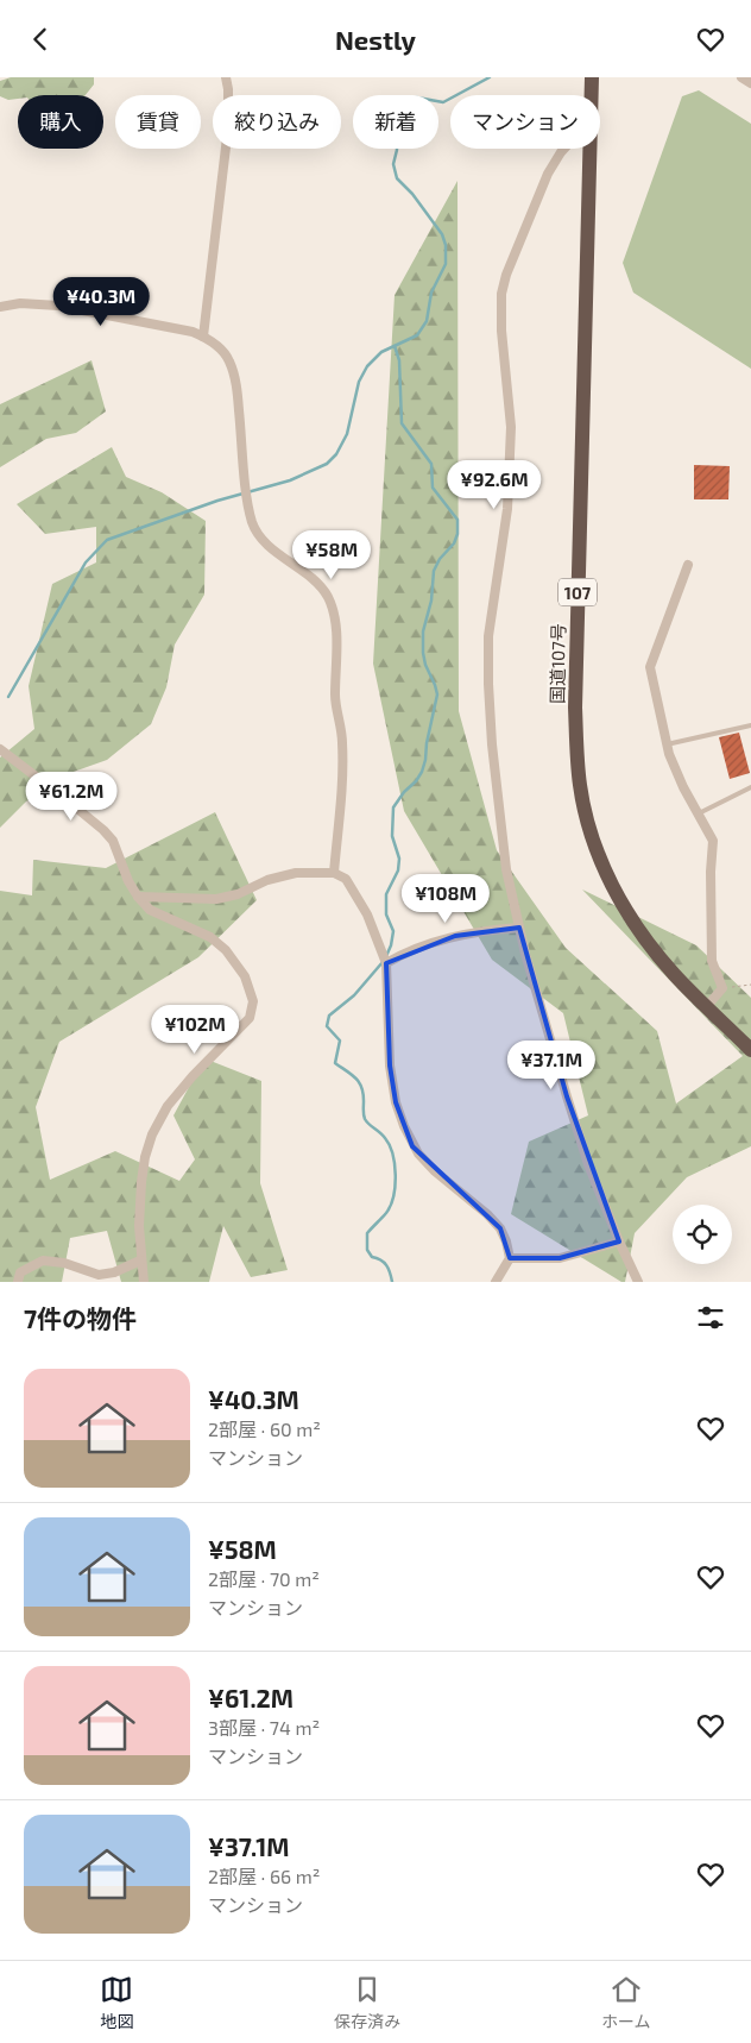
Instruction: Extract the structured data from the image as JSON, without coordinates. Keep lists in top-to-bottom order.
{
  "streets": {
    "highway": ["107", "国道107号"]
  },
  "page": {
    "header": "Nestly",
    "chip": [
      "購入",
      "賃貸",
      "絞り込み",
      "新着",
      "マンション"
    ],
    "price": [
      "¥40.3M",
      "¥92.6M",
      "¥58M",
      "¥61.2M",
      "¥108M",
      "¥102M",
      "¥37.1M"
    ],
    "heading": "7件の物件",
    "list": [
      {
        "name": "¥40.3M",
        "note": "2部屋 · 60 m² · マンション"
      },
      {
        "name": "¥58M",
        "note": "2部屋 · 70 m² · マンション"
      },
      {
        "name": "¥61.2M",
        "note": "3部屋 · 74 m² · マンション"
      },
      {
        "name": "¥37.1M",
        "note": "2部屋 · 66 m² · マンション"
      }
    ],
    "tabs": ["地図", "保存済み", "ホーム"]
  }
}
